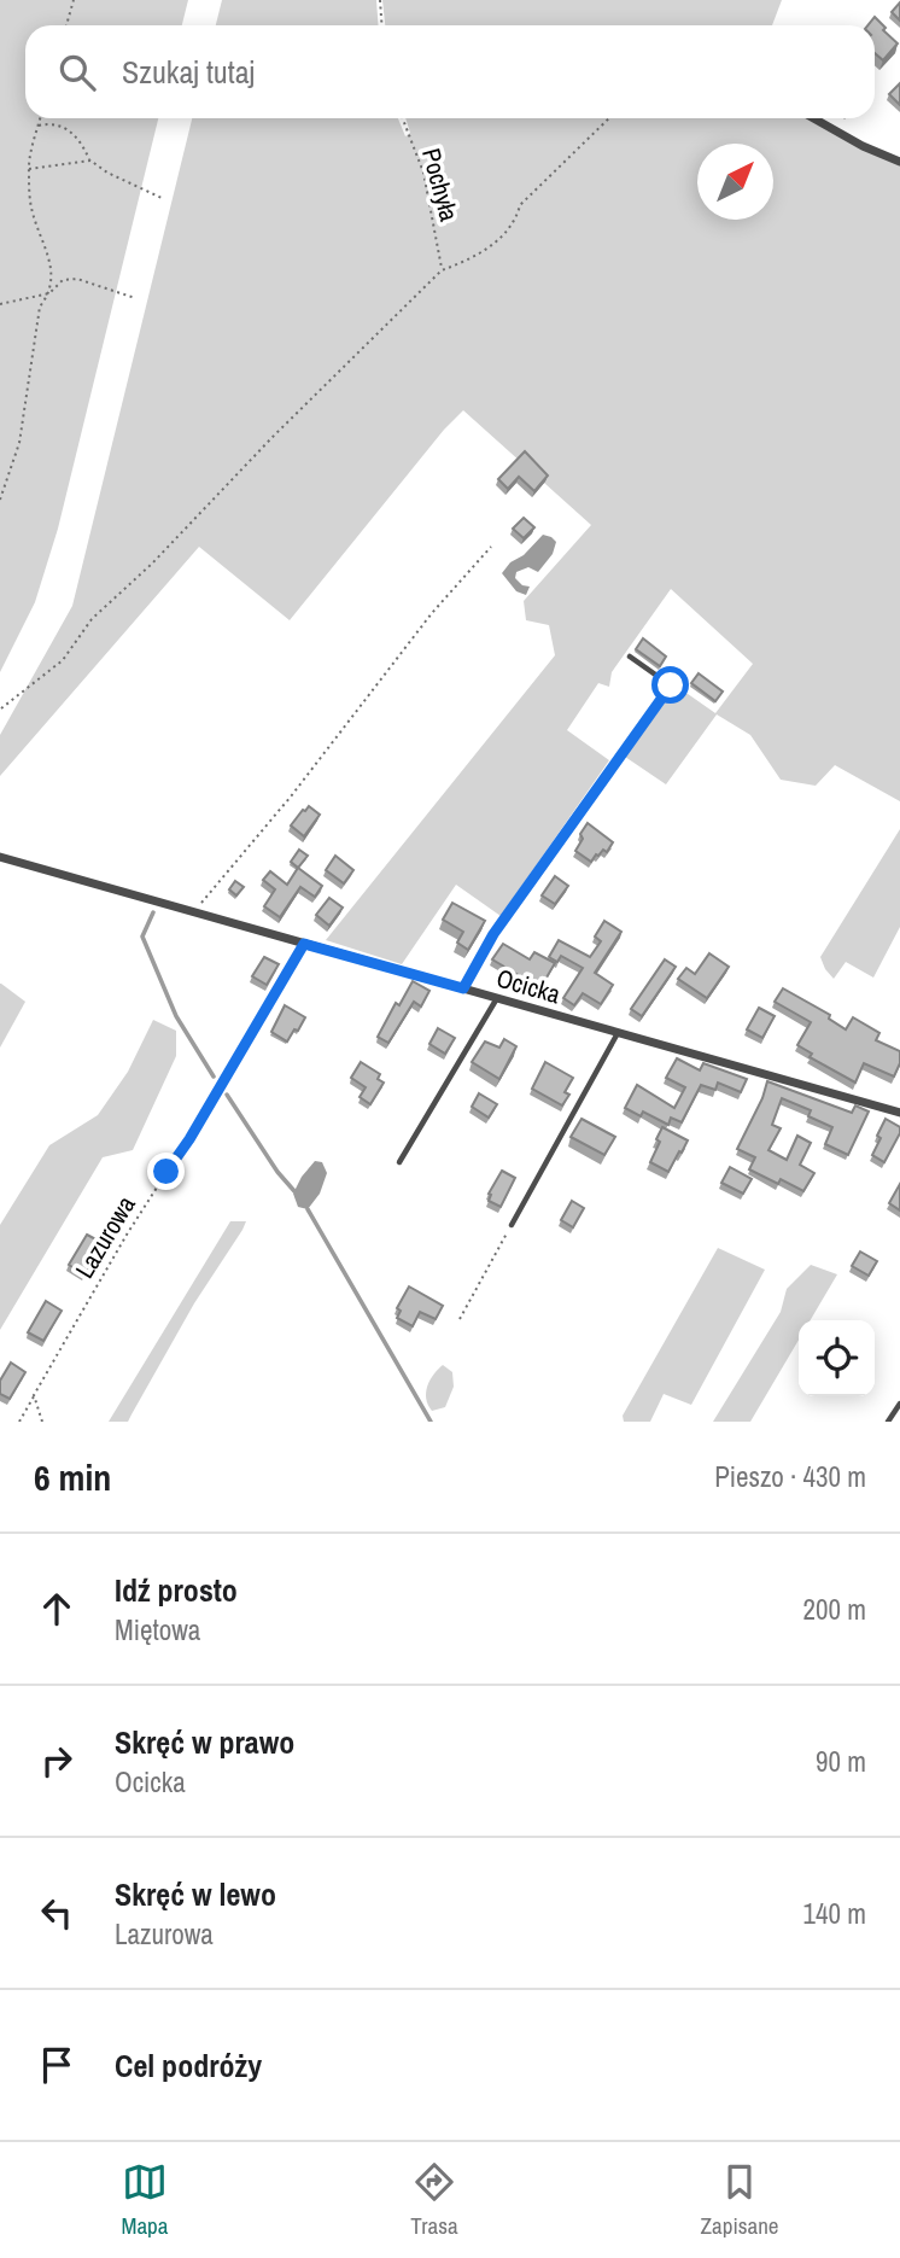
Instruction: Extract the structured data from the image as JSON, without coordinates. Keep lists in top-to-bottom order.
{
  "streets": {
    "street": ["Ocicka"],
    "path": ["Pochyła", "Lazurowa"]
  },
  "north": "top right",
  "page": {
    "search": "Szukaj tutaj",
    "heading": ["6 min", "Pieszo · 430 m"],
    "list": [
      ["Idź prosto", "Miętowa", "200 m"],
      ["Skręć w prawo", "Ocicka", "90 m"],
      ["Skręć w lewo", "Lazurowa", "140 m"],
      "Cel podróży"
    ],
    "nav": ["Mapa", "Trasa", "Zapisane"]
  }
}
